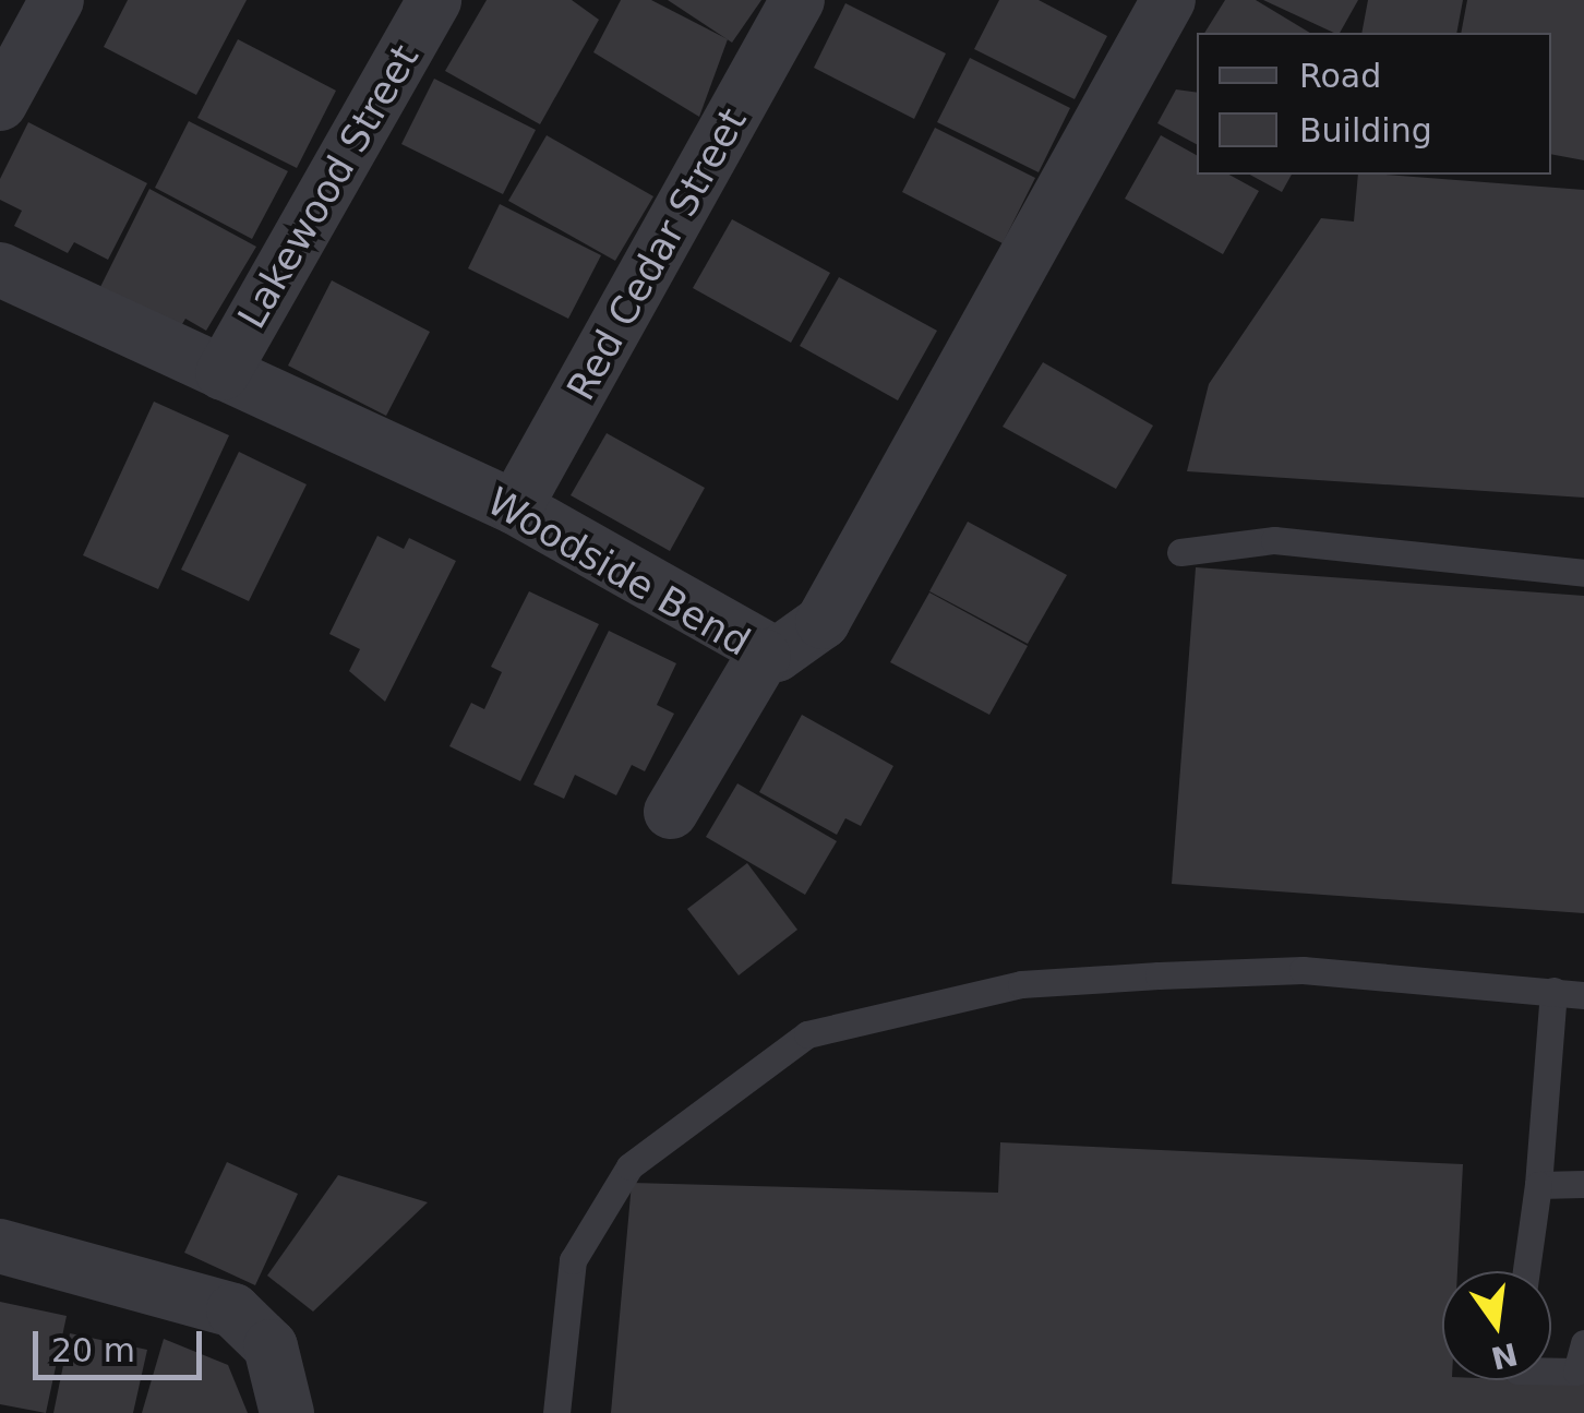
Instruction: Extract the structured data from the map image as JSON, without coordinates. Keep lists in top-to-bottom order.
{
  "streets": {
    "street": ["Lakewood Street", "Red Cedar Street", "Woodside Bend"]
  },
  "crossings": [
    ["Lakewood Street", "Woodside Bend"],
    ["Red Cedar Street", "Woodside Bend"]
  ],
  "legend": ["Road", "Building"],
  "scale_bar": "20 m",
  "north": "bottom"
}
